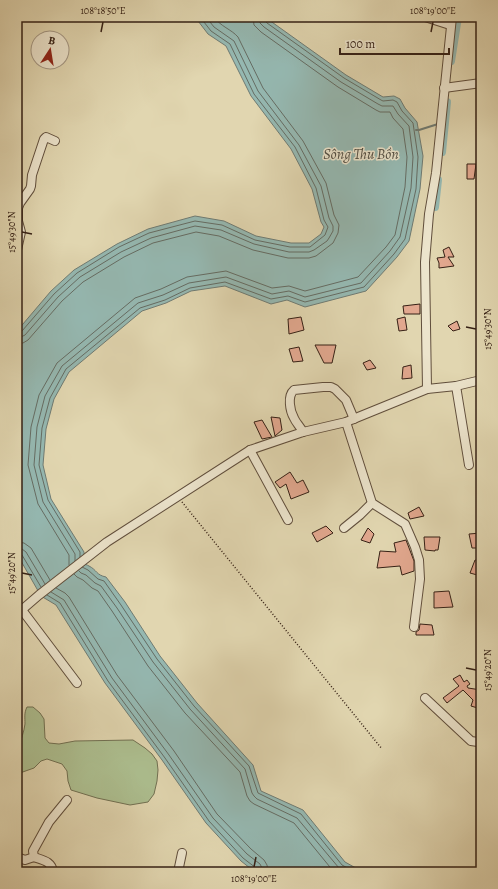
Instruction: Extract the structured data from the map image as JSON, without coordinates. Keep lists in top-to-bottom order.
{
  "water": ["Sông Thu Bồn"],
  "scale_bar": "100 m",
  "north": "top",
  "coordinates": [
    "108°18'50\"E",
    "108°19'00\"E",
    "15°49'30\"N",
    "15°49'20\"N"
  ]
}
